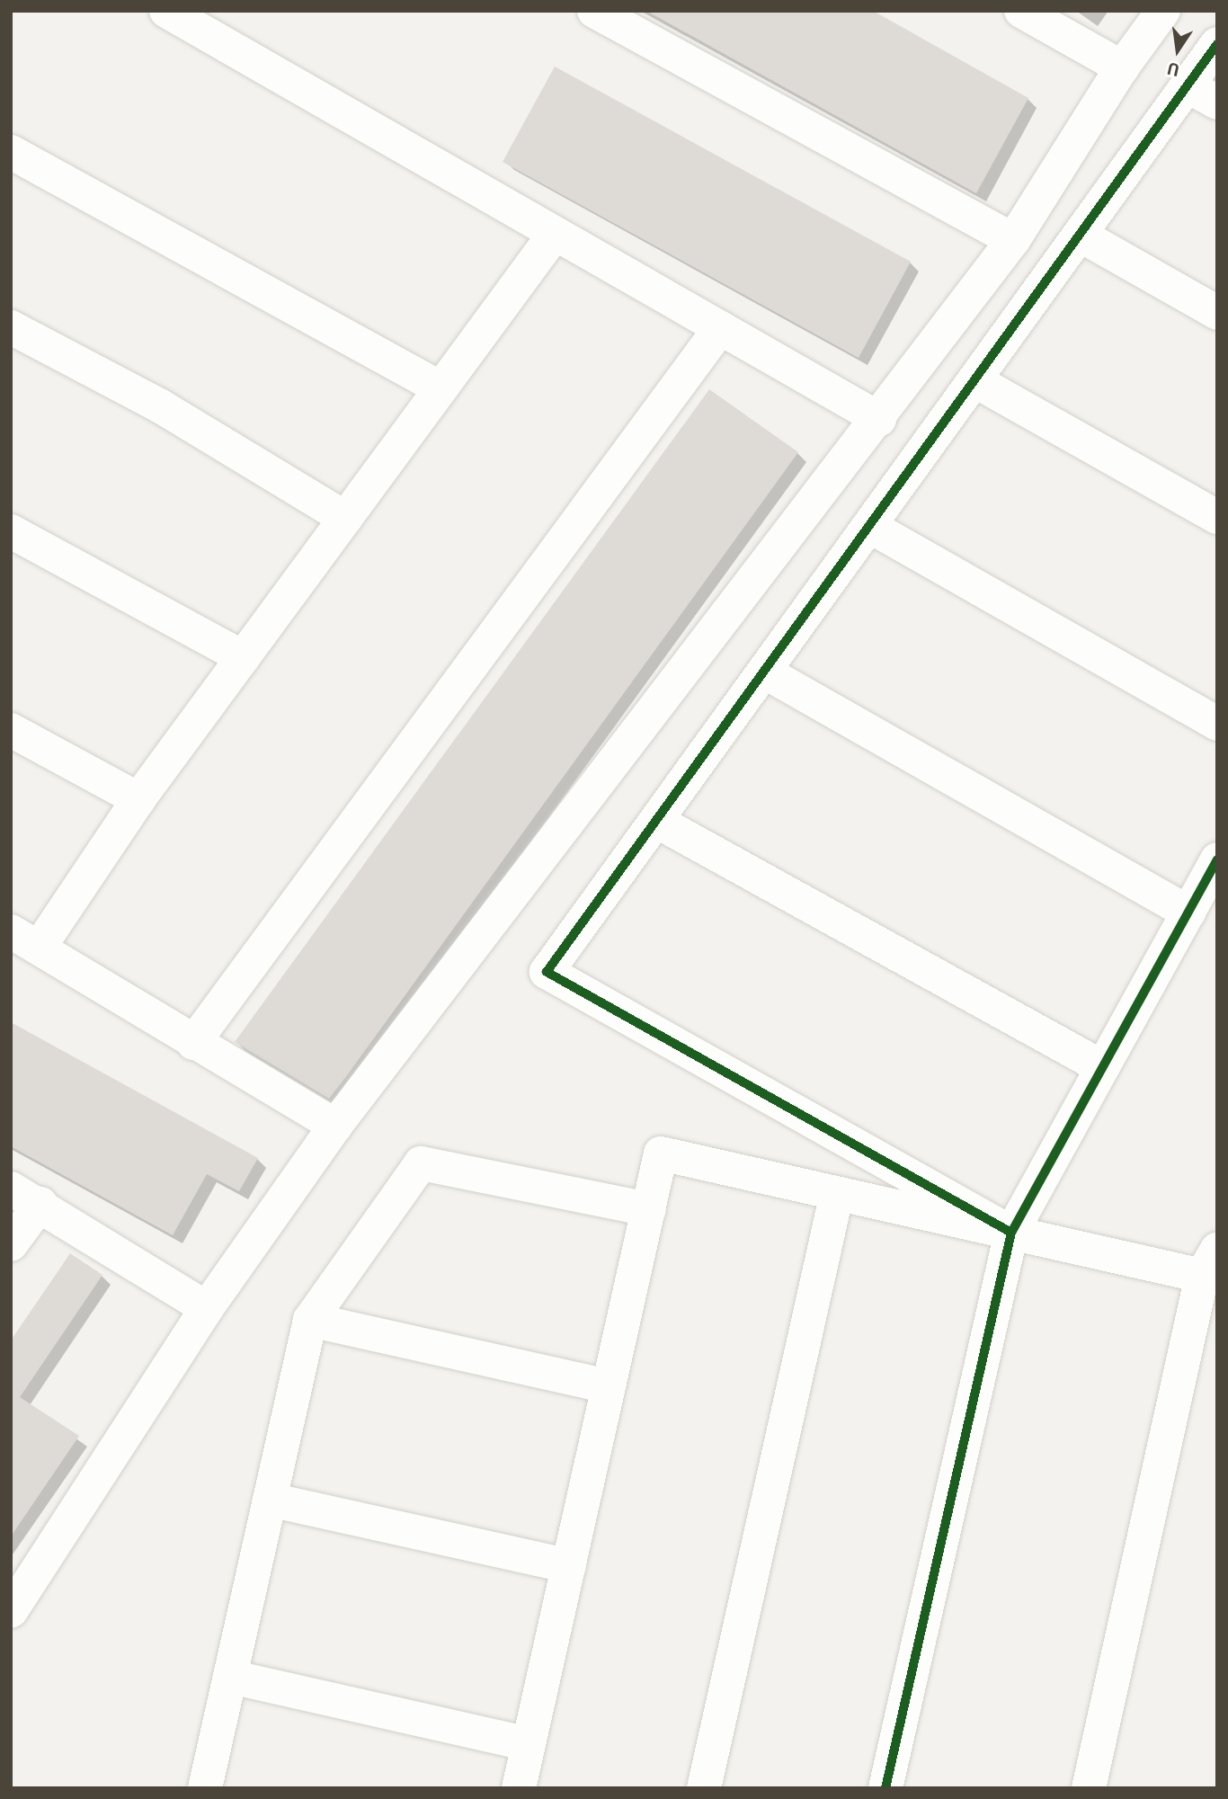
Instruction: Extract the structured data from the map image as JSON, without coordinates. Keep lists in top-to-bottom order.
{
  "north": "bottom"
}
